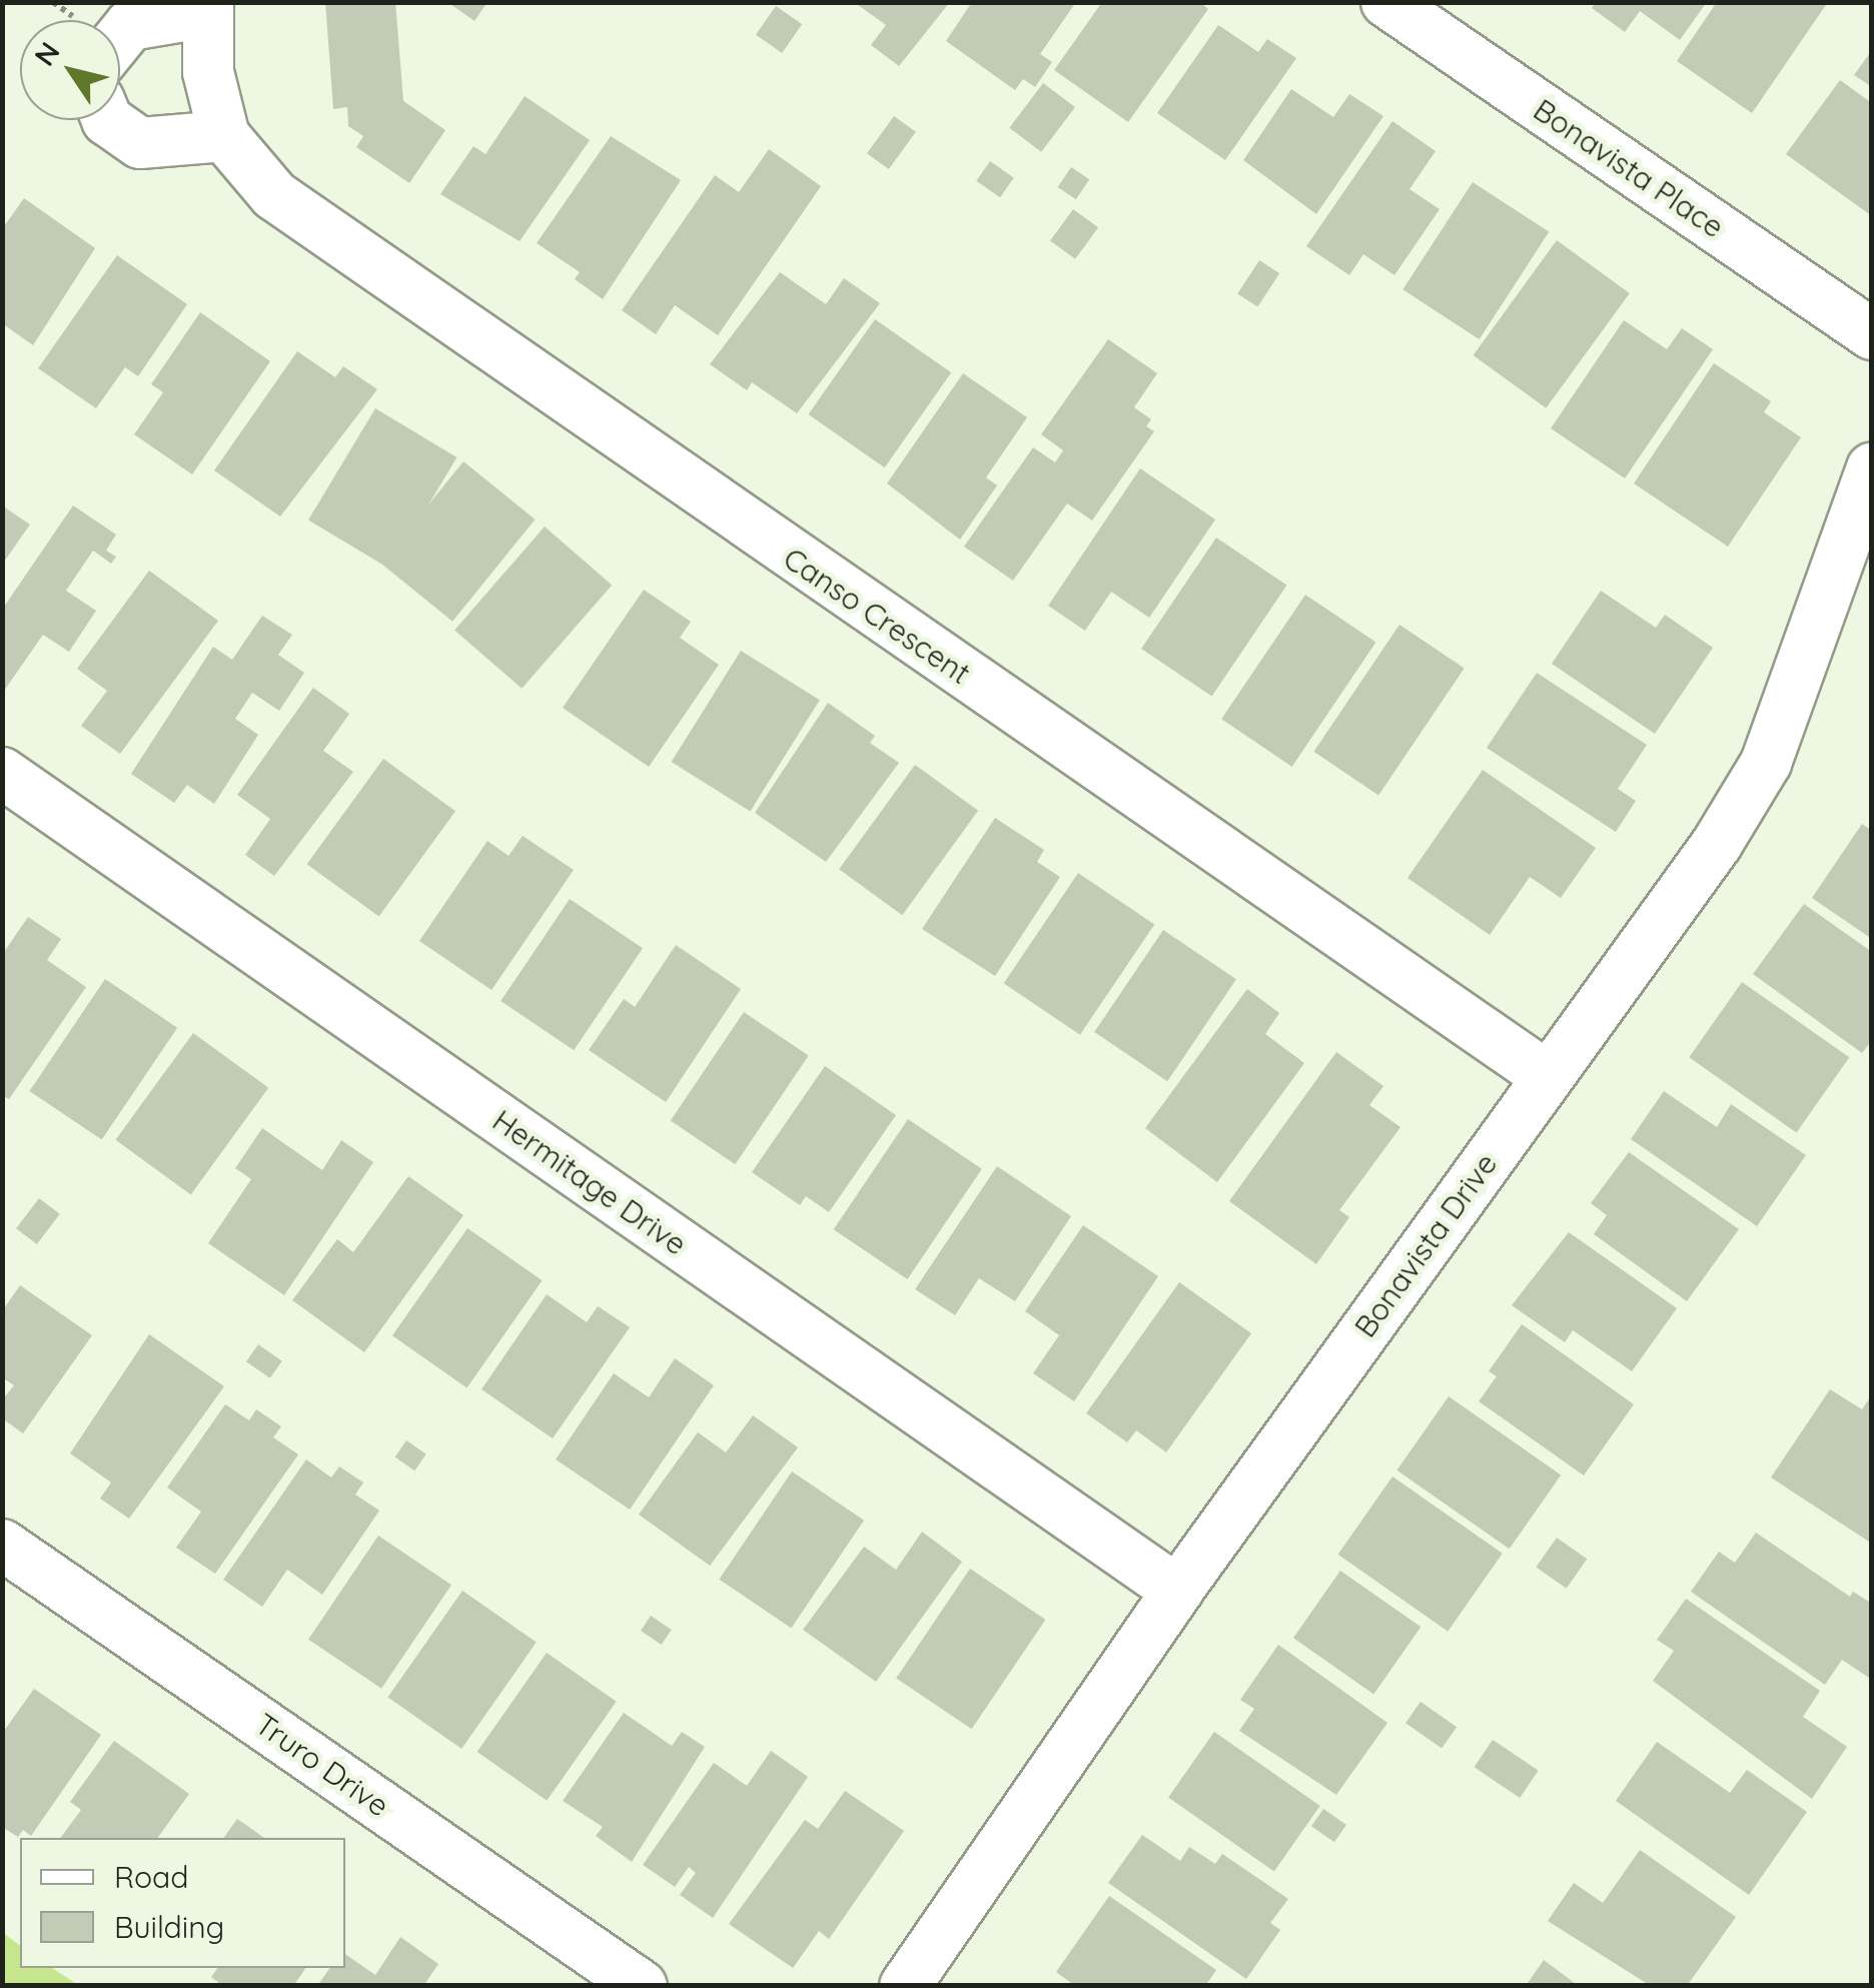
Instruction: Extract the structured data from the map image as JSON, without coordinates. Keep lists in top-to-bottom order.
{
  "streets": {
    "street": [
      "Bonavista Place",
      "Canso Crescent",
      "Hermitage Drive",
      "Bonavista Drive",
      "Truro Drive"
    ]
  },
  "crossings": [
    ["Canso Crescent", "Bonavista Drive"],
    ["Hermitage Drive", "Bonavista Drive"]
  ],
  "legend": ["Road", "Building"],
  "north": "top left"
}
